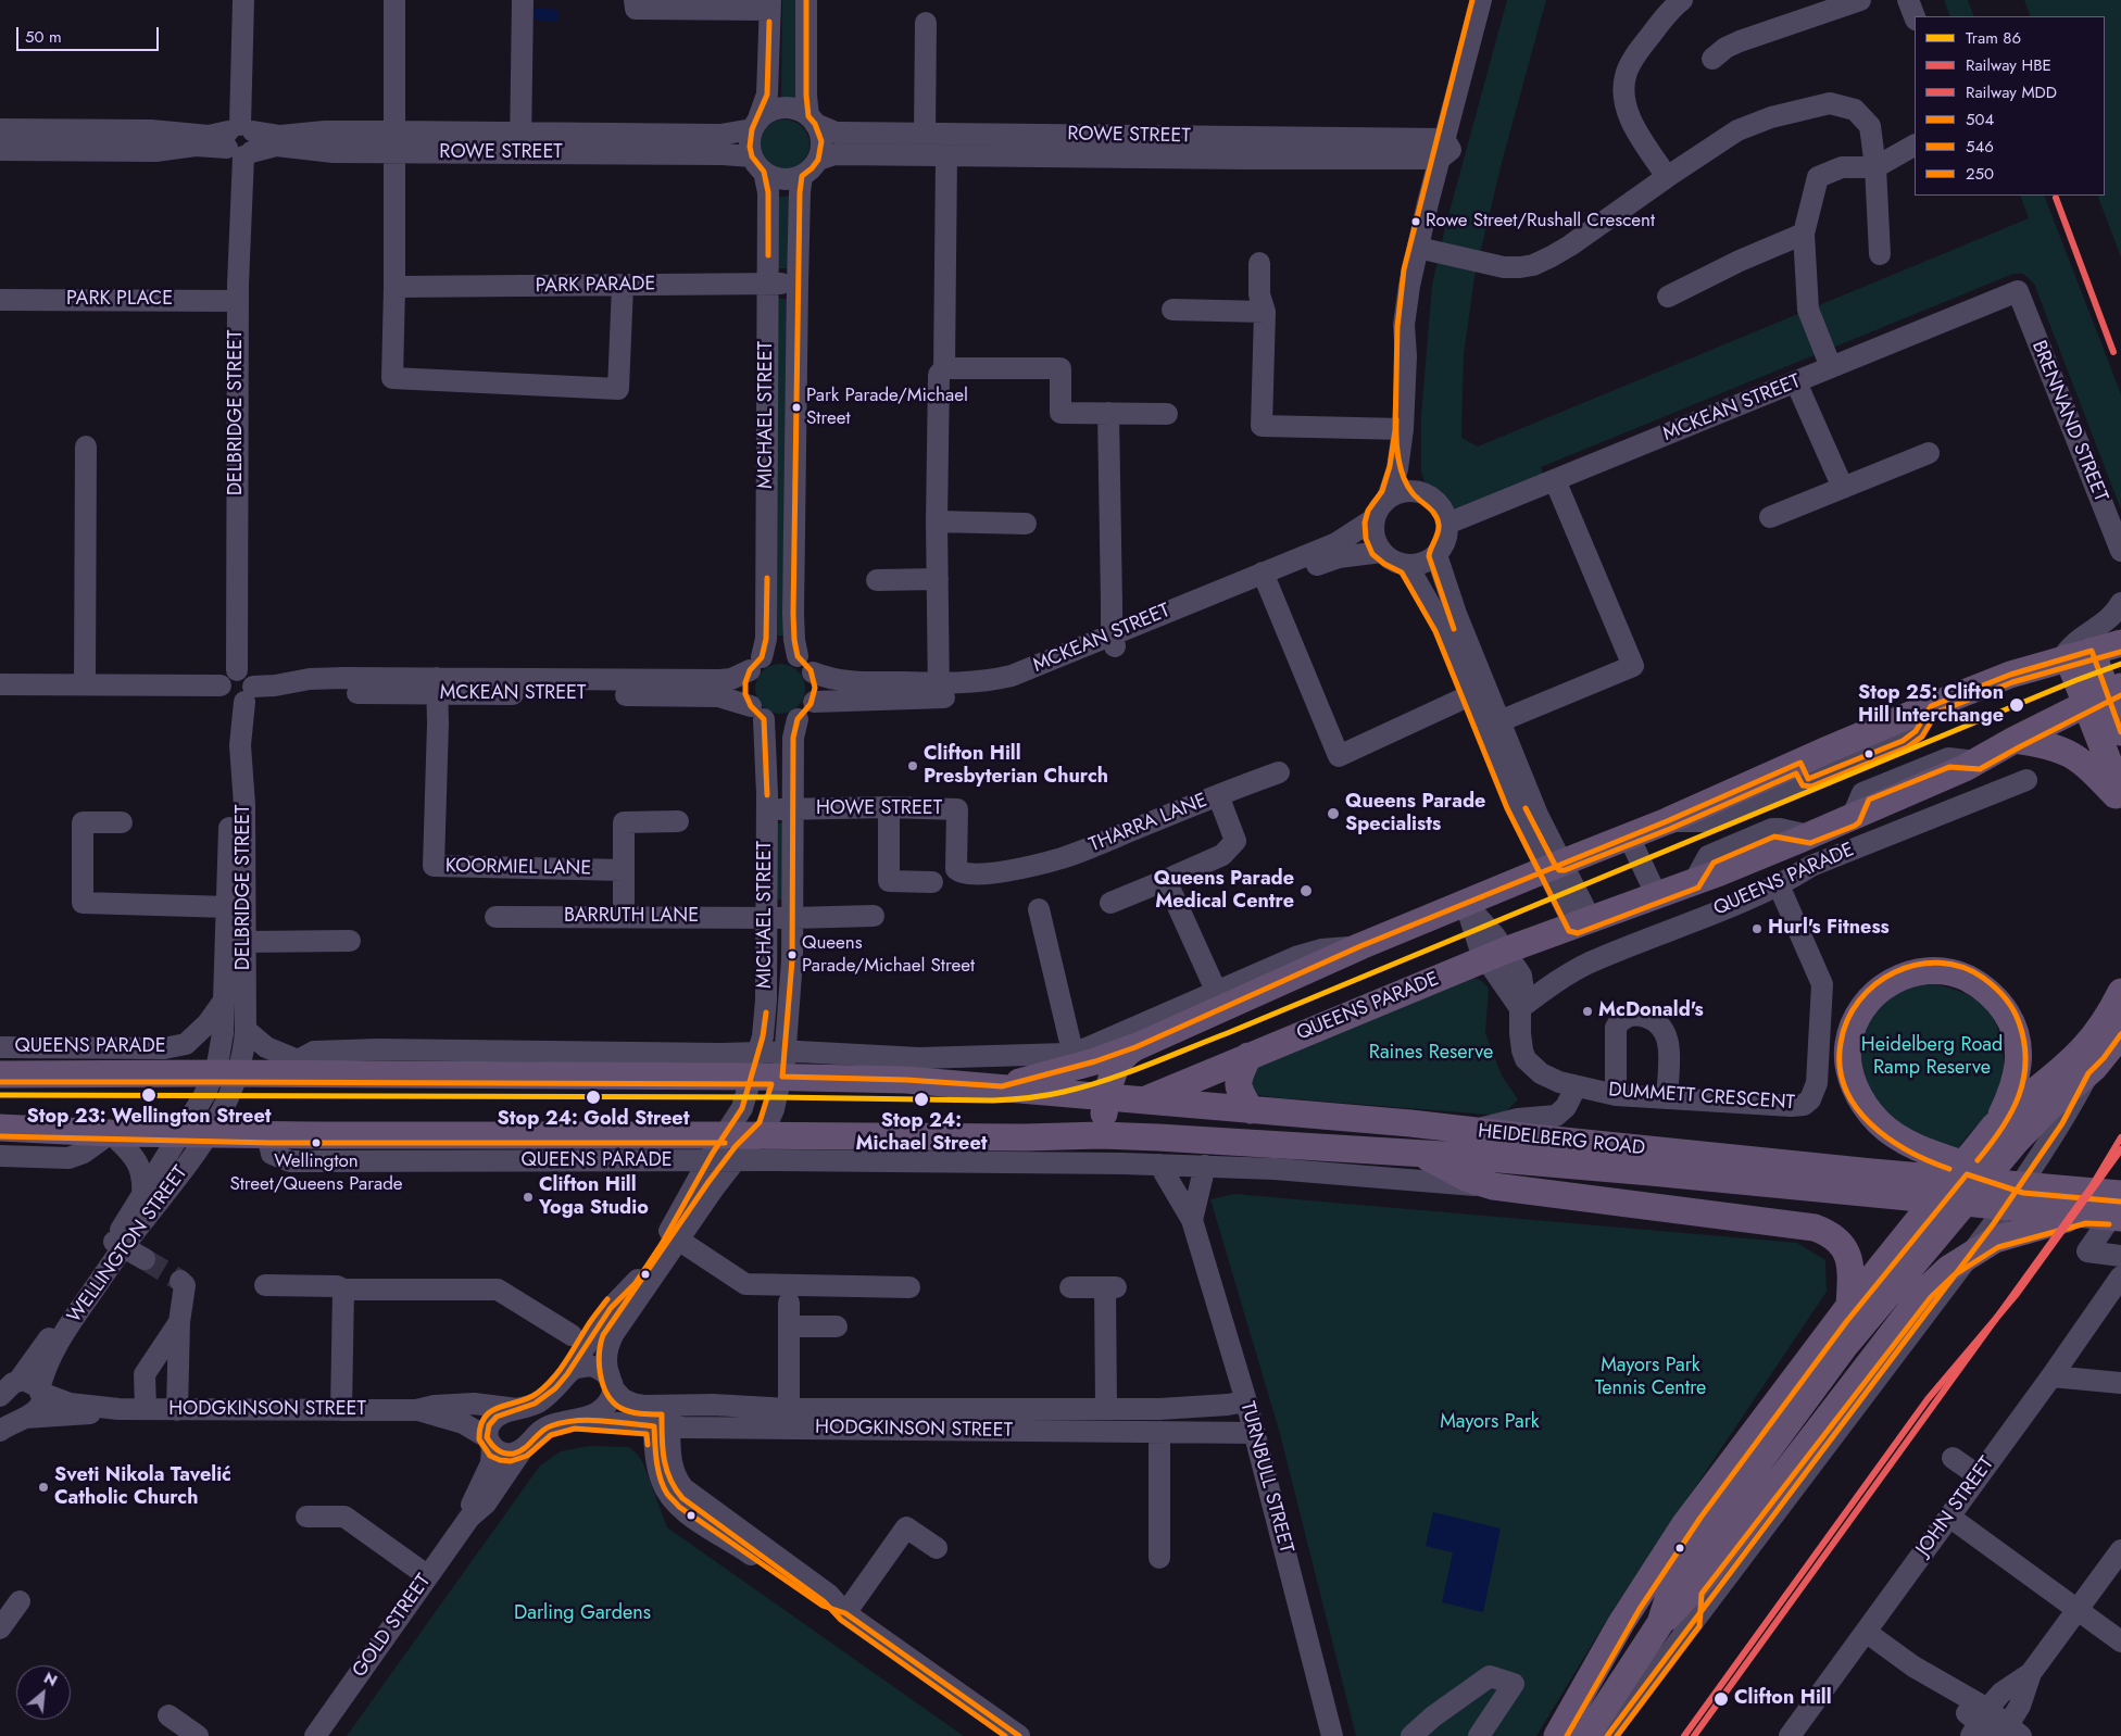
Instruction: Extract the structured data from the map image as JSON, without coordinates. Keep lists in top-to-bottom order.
{
  "streets": {
    "main road": ["QUEENS PARADE", "HEIDELBERG ROAD"],
    "street": [
      "ROWE STREET",
      "PARK PARADE",
      "PARK PLACE",
      "MCKEAN STREET",
      "DELBRIDGE STREET",
      "MICHAEL STREET",
      "BRENNAND STREET",
      "HOWE STREET",
      "THARRA LANE",
      "KOORMIEL LANE",
      "BARRUTH LANE",
      "DUMMETT CRESCENT",
      "WELLINGTON STREET",
      "HODGKINSON STREET",
      "TURNBULL STREET",
      "JOHN STREET",
      "GOLD STREET"
    ]
  },
  "crossings": [
    ["ROWE STREET", "DELBRIDGE STREET"],
    ["ROWE STREET", "MICHAEL STREET"],
    ["PARK PARADE", "MICHAEL STREET"],
    ["PARK PLACE", "DELBRIDGE STREET"],
    ["MCKEAN STREET", "DELBRIDGE STREET"],
    ["MCKEAN STREET", "MICHAEL STREET"],
    ["MCKEAN STREET", "BRENNAND STREET"],
    ["MCKEAN STREET", "KOORMIEL LANE"],
    ["DELBRIDGE STREET", "QUEENS PARADE"],
    ["DELBRIDGE STREET", "WELLINGTON STREET"],
    ["MICHAEL STREET", "HOWE STREET"],
    ["MICHAEL STREET", "QUEENS PARADE"],
    ["MICHAEL STREET", "BARRUTH LANE"],
    ["HOWE STREET", "THARRA LANE"],
    ["QUEENS PARADE", "DUMMETT CRESCENT"],
    ["QUEENS PARADE", "HEIDELBERG ROAD"],
    ["QUEENS PARADE", "WELLINGTON STREET"],
    ["QUEENS PARADE", "TURNBULL STREET"],
    ["WELLINGTON STREET", "HODGKINSON STREET"],
    ["HODGKINSON STREET", "TURNBULL STREET"],
    ["HODGKINSON STREET", "GOLD STREET"]
  ],
  "parks": [
    "Heidelberg Road Ramp Reserve",
    "Raines Reserve",
    "Mayors Park Tennis Centre",
    "Mayors Park",
    "Darling Gardens"
  ],
  "places": [
    "Rowe Street/Rushall Crescent",
    "Park Parade/Michael Street",
    "Stop 25: Clifton Hill Interchange",
    "Clifton Hill Presbyterian Church",
    "Queens Parade Specialists",
    "Queens Parade Medical Centre",
    "Hurl's Fitness",
    "Queens Parade/Michael Street",
    "McDonald's",
    "Stop 23: Wellington Street",
    "Stop 24: Gold Street",
    "Stop 24: Michael Street",
    "Wellington Street/Queens Parade",
    "Clifton Hill Yoga Studio",
    "Sveti Nikola Tavelić Catholic Church",
    "Clifton Hill"
  ],
  "lines": [
    "transit line 504",
    "transit line 250",
    "rail line MDD",
    "tram line 86",
    "transit line 546",
    "rail line HBE"
  ],
  "legend": [
    "Tram 86",
    "Railway HBE",
    "Railway MDD",
    "504",
    "546",
    "250"
  ],
  "scale_bar": "50 m",
  "north": "top right"
}
